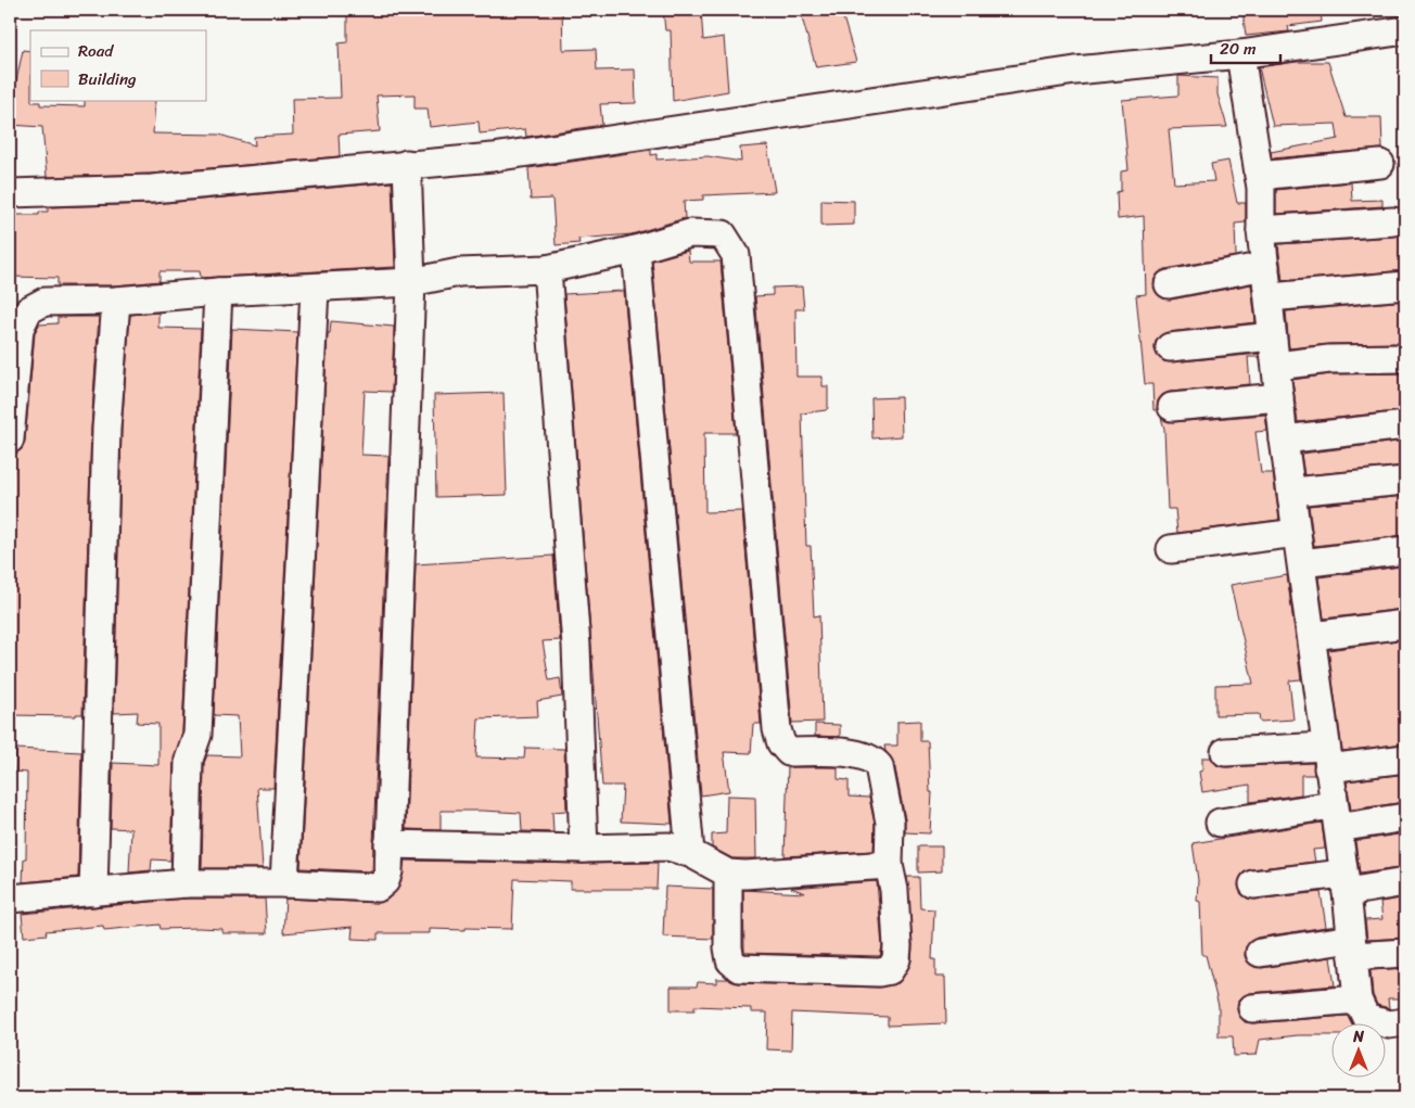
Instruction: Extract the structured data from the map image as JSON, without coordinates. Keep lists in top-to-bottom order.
{
  "legend": ["Road", "Building"],
  "scale_bar": "20 m",
  "north": "top"
}
